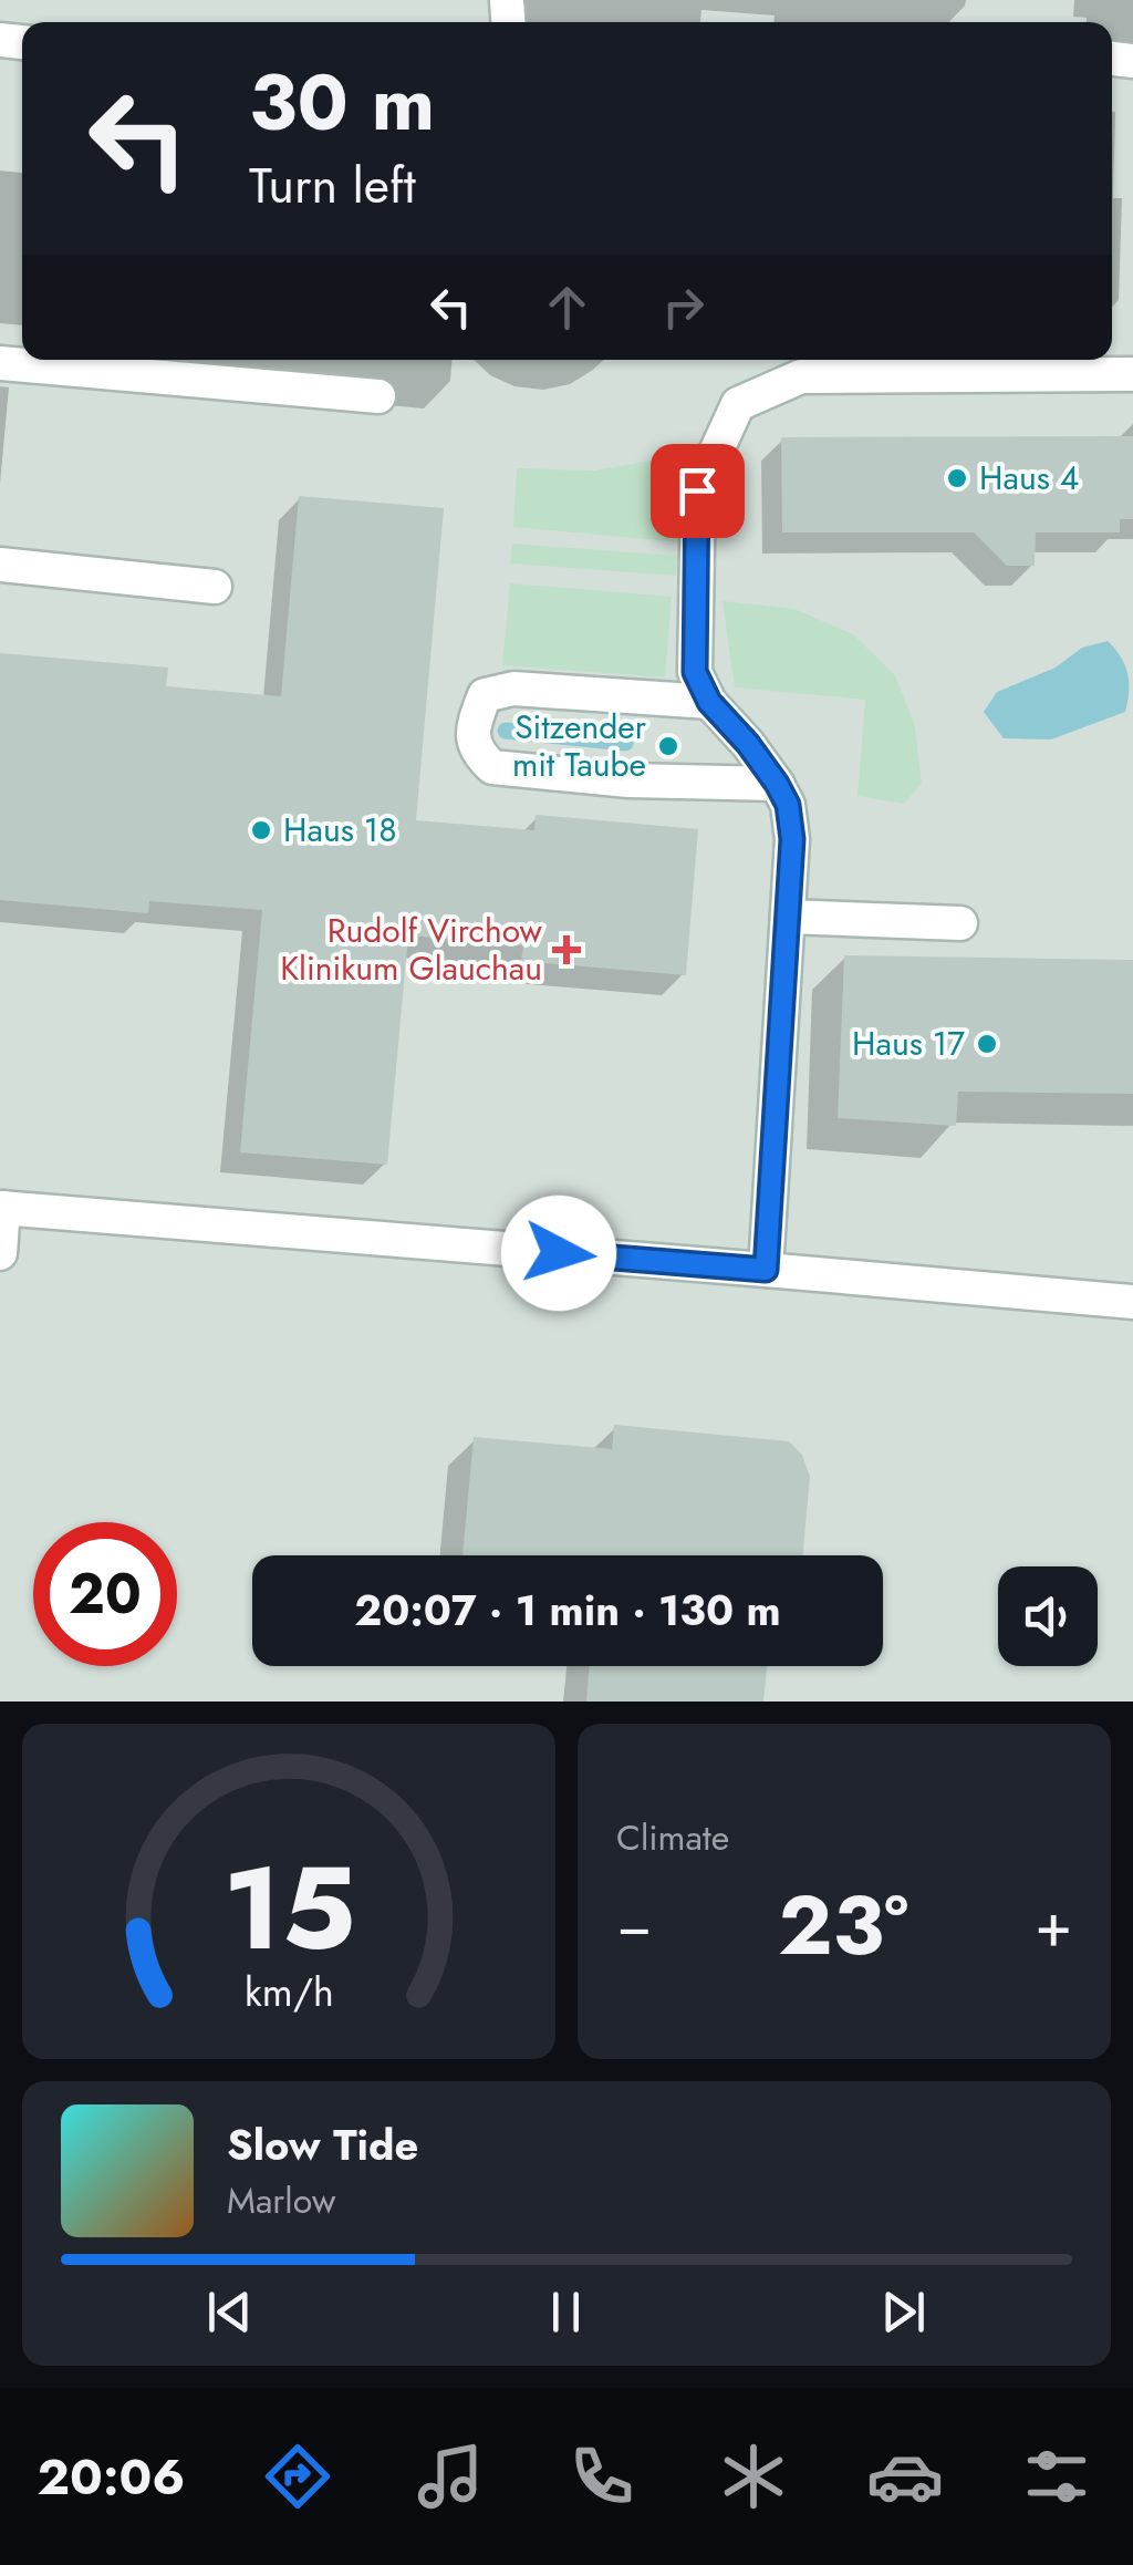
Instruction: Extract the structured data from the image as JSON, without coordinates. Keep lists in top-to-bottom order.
{
  "places": {
    "other": [
      "Haus 4",
      "Sitzender mit Taube",
      "Haus 18",
      "Haus 17"
    ],
    "health": ["Rudolf Virchow Klinikum Glauchau"]
  },
  "page": {
    "turn": ["30 m", "Turn left"],
    "limit": "20",
    "trip": "20:07 · 1 min · 130 m",
    "tile": "Climate",
    "heat": ["−", "23°", "+"],
    "song": ["Slow Tide", "Marlow"],
    "tabs": "20:06",
    "gauge": ["15", "km/h"]
  }
}
